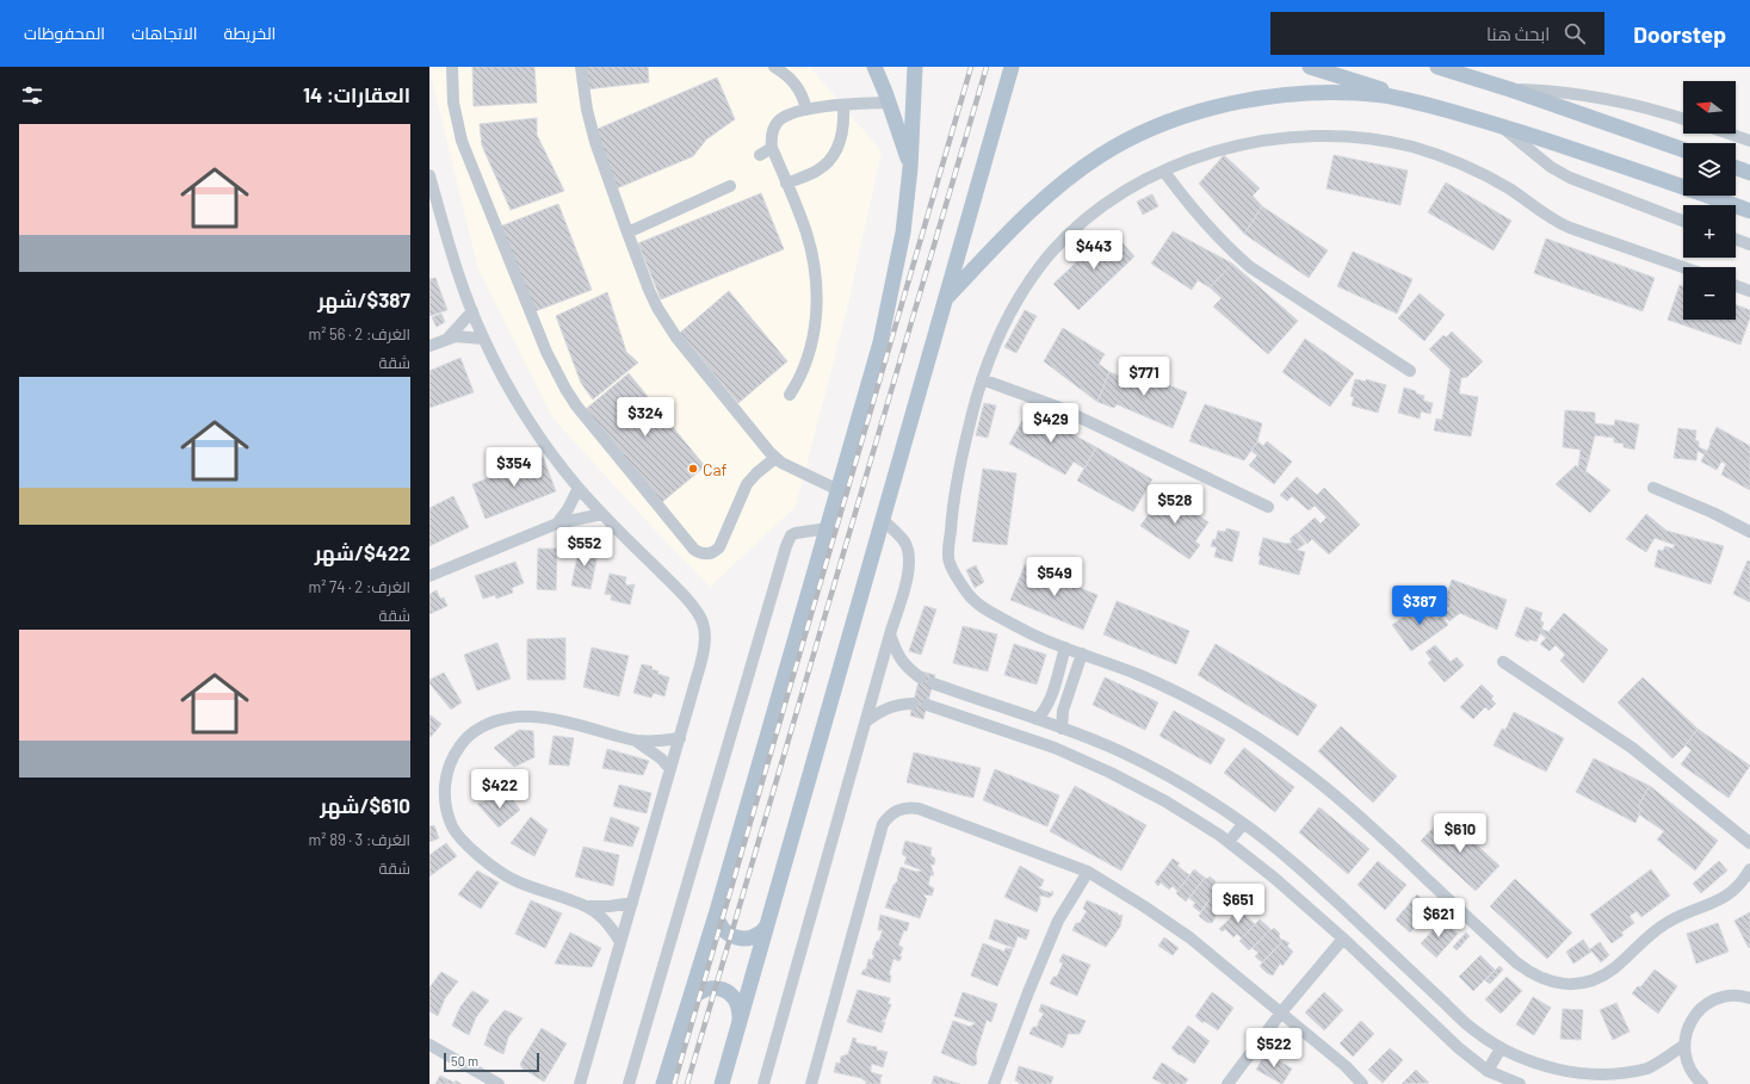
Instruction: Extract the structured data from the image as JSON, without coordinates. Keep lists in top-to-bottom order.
{
  "places": ["Caf"],
  "scale_bar": "50 m",
  "north": "left",
  "page": {
    "header": "Doorstep",
    "search": "ابحث هنا",
    "nav": ["الخريطة", "الاتجاهات", "المحفوظات"],
    "heading": "العقارات: 14",
    "map_buttons": ["+", "−"],
    "list": [
      {
        "name": "$387/شهر",
        "note": "الغرف: 2 · 56 m² · شقة"
      },
      {
        "name": "$422/شهر",
        "note": "الغرف: 2 · 74 m² · شقة"
      },
      {
        "name": "$610/شهر",
        "note": "الغرف: 3 · 89 m² · شقة"
      }
    ],
    "price": [
      "$443",
      "$771",
      "$324",
      "$429",
      "$354",
      "$528",
      "$552",
      "$549",
      "$387",
      "$422",
      "$610",
      "$651",
      "$621",
      "$522"
    ],
    "scale": "50 m"
  }
}
